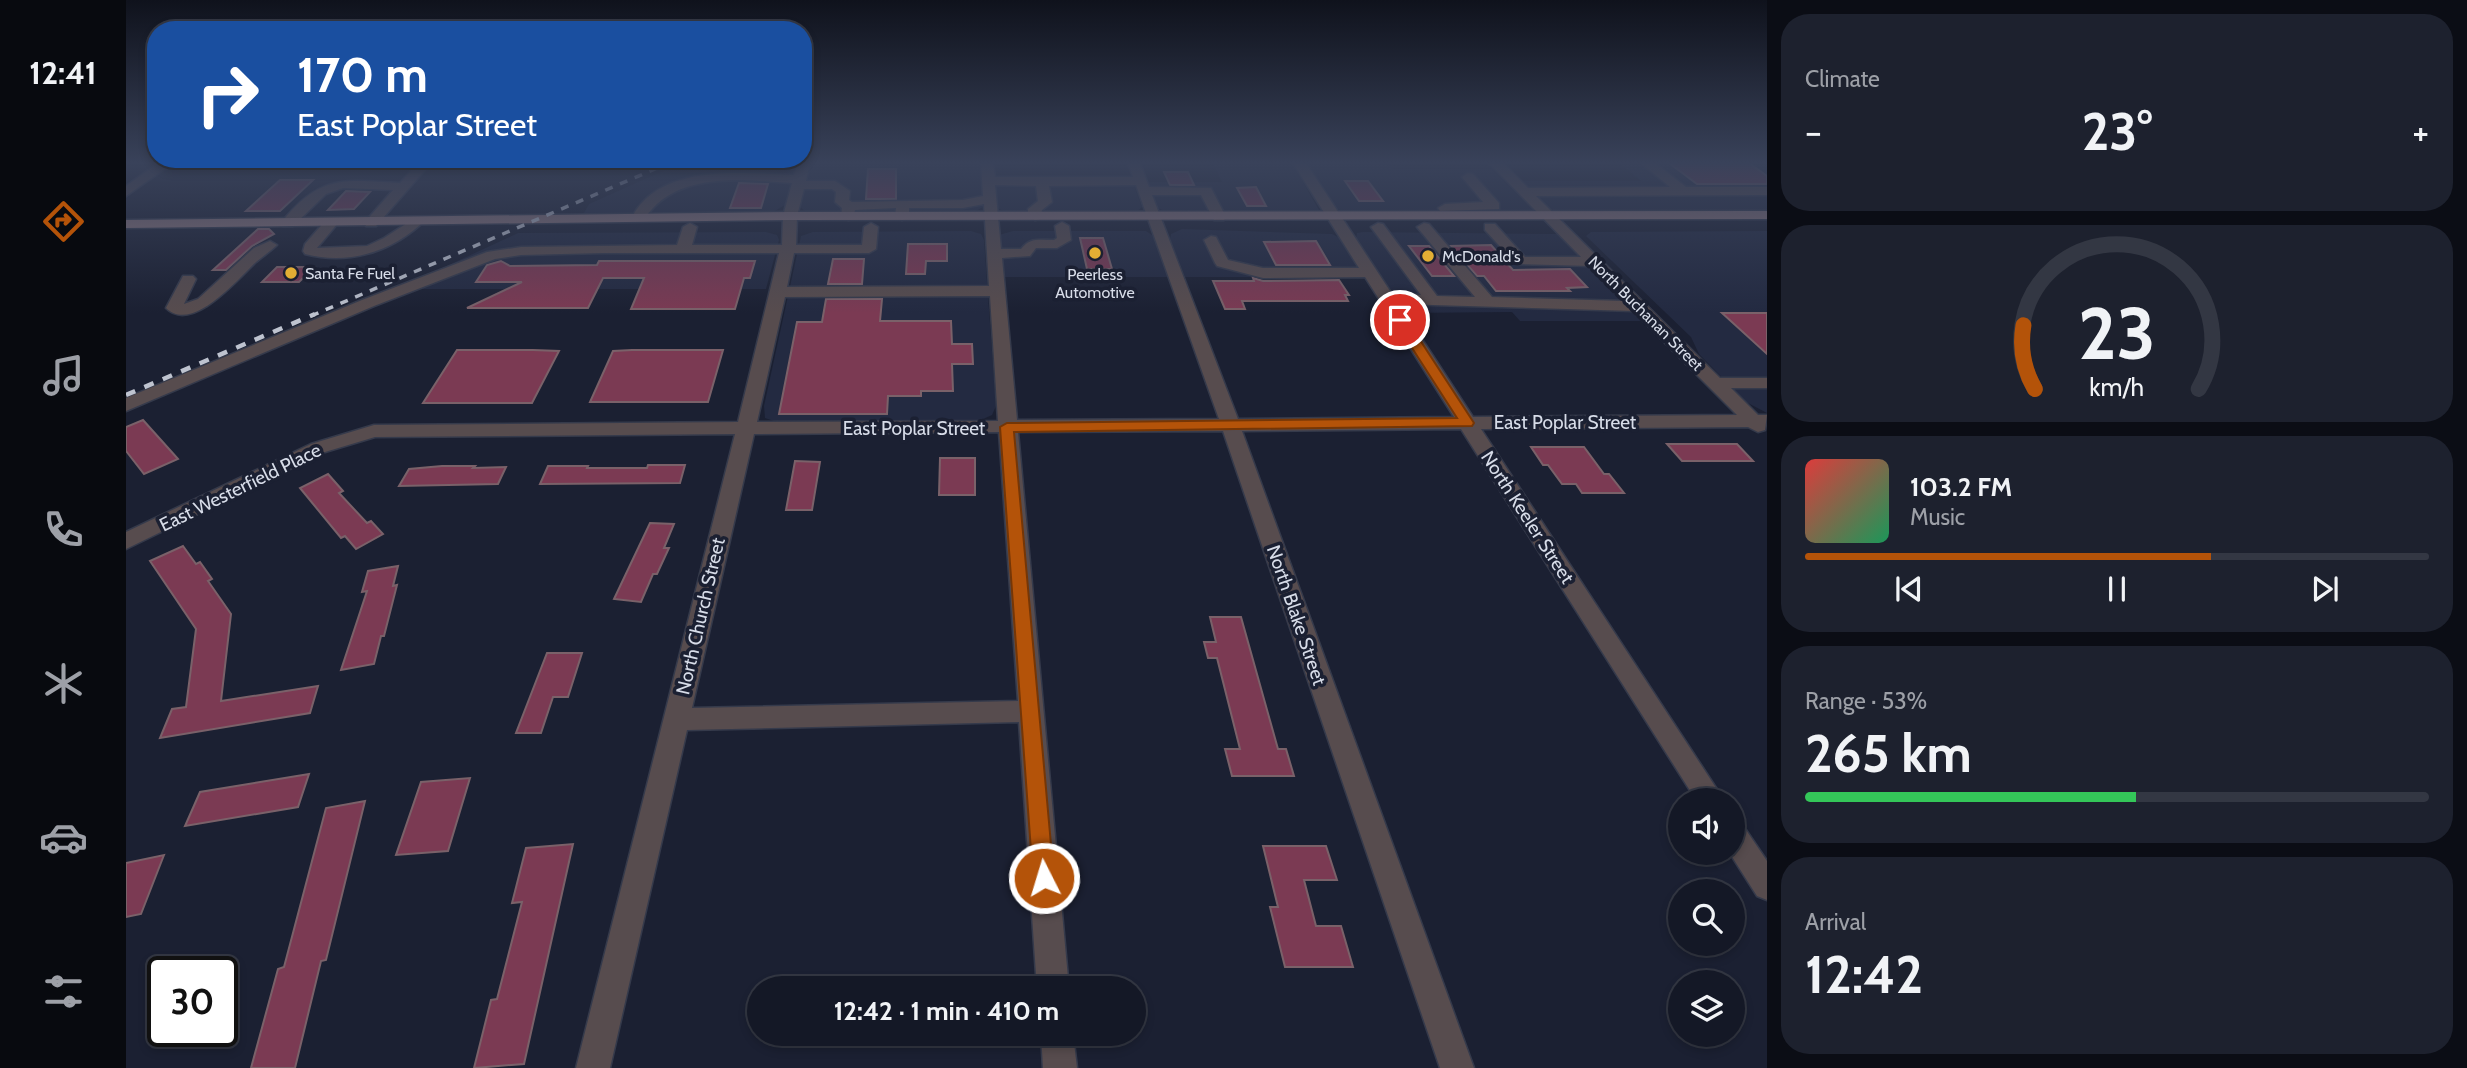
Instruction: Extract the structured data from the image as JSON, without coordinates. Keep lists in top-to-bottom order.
{
  "streets": {
    "street": [
      "North Buchanan Street",
      "East Poplar Street",
      "East Westerfield Place",
      "North Keeler Street",
      "North Blake Street",
      "North Church Street"
    ]
  },
  "crossings": [
    ["North Buchanan Street", "East Poplar Street"],
    ["East Poplar Street", "East Westerfield Place"],
    ["East Poplar Street", "North Keeler Street"],
    ["East Poplar Street", "North Blake Street"],
    ["East Poplar Street", "North Church Street"]
  ],
  "places": ["Peerless Automotive", "McDonald's", "Santa Fe Fuel"],
  "page": {
    "tabs": "12:41",
    "tile": [
      "Climate",
      ["Range · 53%", "265 km"],
      ["Arrival", "12:42"]
    ],
    "turn": ["170 m", "East Poplar Street"],
    "heat": ["−", "23°", "+"],
    "song": ["103.2 FM", "Music"],
    "limit": "30",
    "trip": "12:42 · 1 min · 410 m",
    "gauge": ["23", "km/h"]
  }
}
